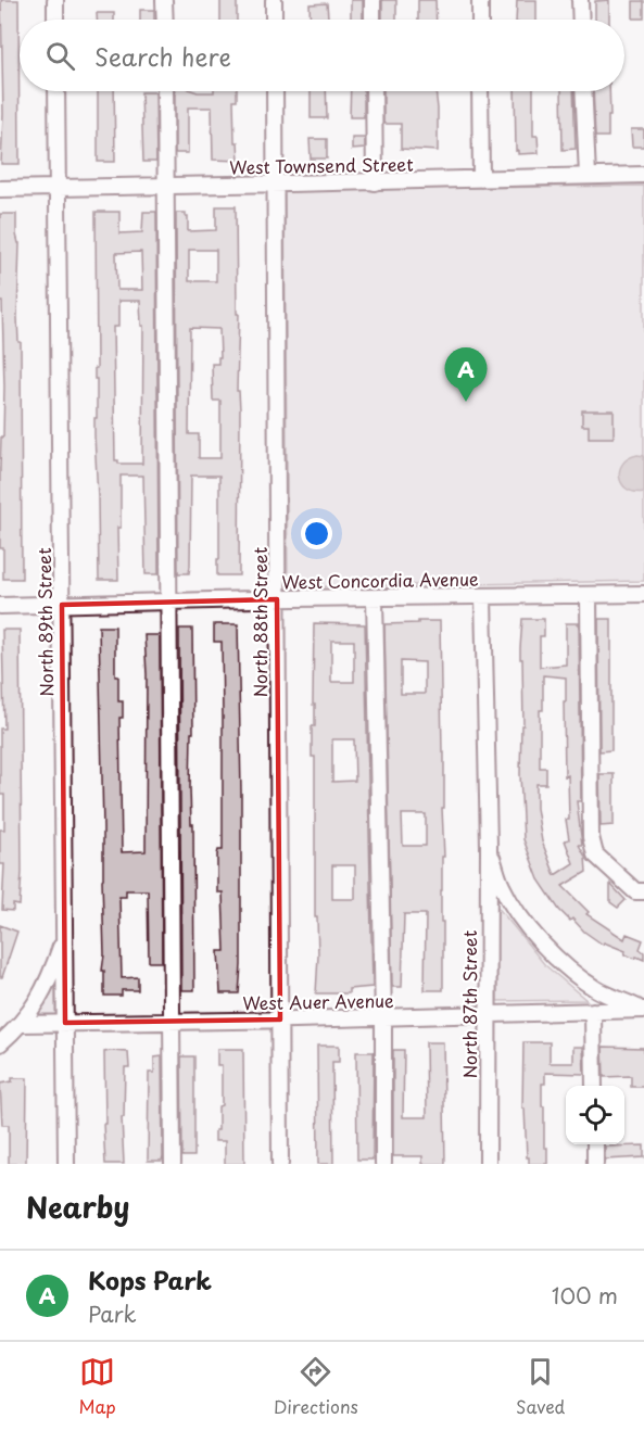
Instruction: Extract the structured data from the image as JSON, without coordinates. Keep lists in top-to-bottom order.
{
  "streets": {
    "street": [
      "West Townsend Street",
      "West Concordia Avenue",
      "North 89th Street",
      "North 88th Street",
      "West Auer Avenue",
      "North 87th Street"
    ]
  },
  "crossings": [
    ["West Townsend Street", "North 89th Street"],
    ["West Townsend Street", "North 88th Street"],
    ["West Concordia Avenue", "North 89th Street"],
    ["West Concordia Avenue", "North 88th Street"],
    ["West Concordia Avenue", "North 87th Street"],
    ["North 89th Street", "West Auer Avenue"],
    ["North 88th Street", "West Auer Avenue"],
    ["West Auer Avenue", "North 87th Street"]
  ],
  "page": {
    "search": "Search here",
    "pins": "A",
    "heading": "Nearby",
    "list": [
      {
        "mark": "A",
        "name": "Kops Park",
        "note": "Park",
        "value": "100 m"
      }
    ],
    "nav": ["Map", "Directions", "Saved"]
  }
}
